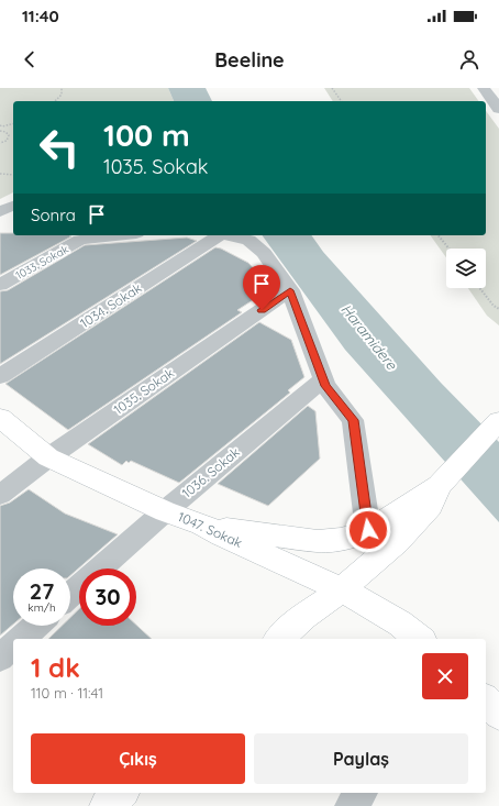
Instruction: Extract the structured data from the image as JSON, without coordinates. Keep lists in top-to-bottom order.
{
  "streets": {
    "main road": ["1047. Sokak"],
    "street": [
      "1033. Sokak",
      "1034. Sokak",
      "1035. Sokak",
      "1036. Sokak"
    ]
  },
  "crossings": [
    ["1035. Sokak", "1047. Sokak"],
    ["1036. Sokak", "1047. Sokak"]
  ],
  "water": ["Haramidere"],
  "page": {
    "status": "11:40",
    "header": "Beeline",
    "turn": ["100 m", "1035. Sokak"],
    "then": "Sonra",
    "speed": "27 km/h",
    "limit": "30",
    "heading": ["1 dk", "110 m · 11:41"],
    "buttons": ["Çıkış", "Paylaş"]
  }
}
